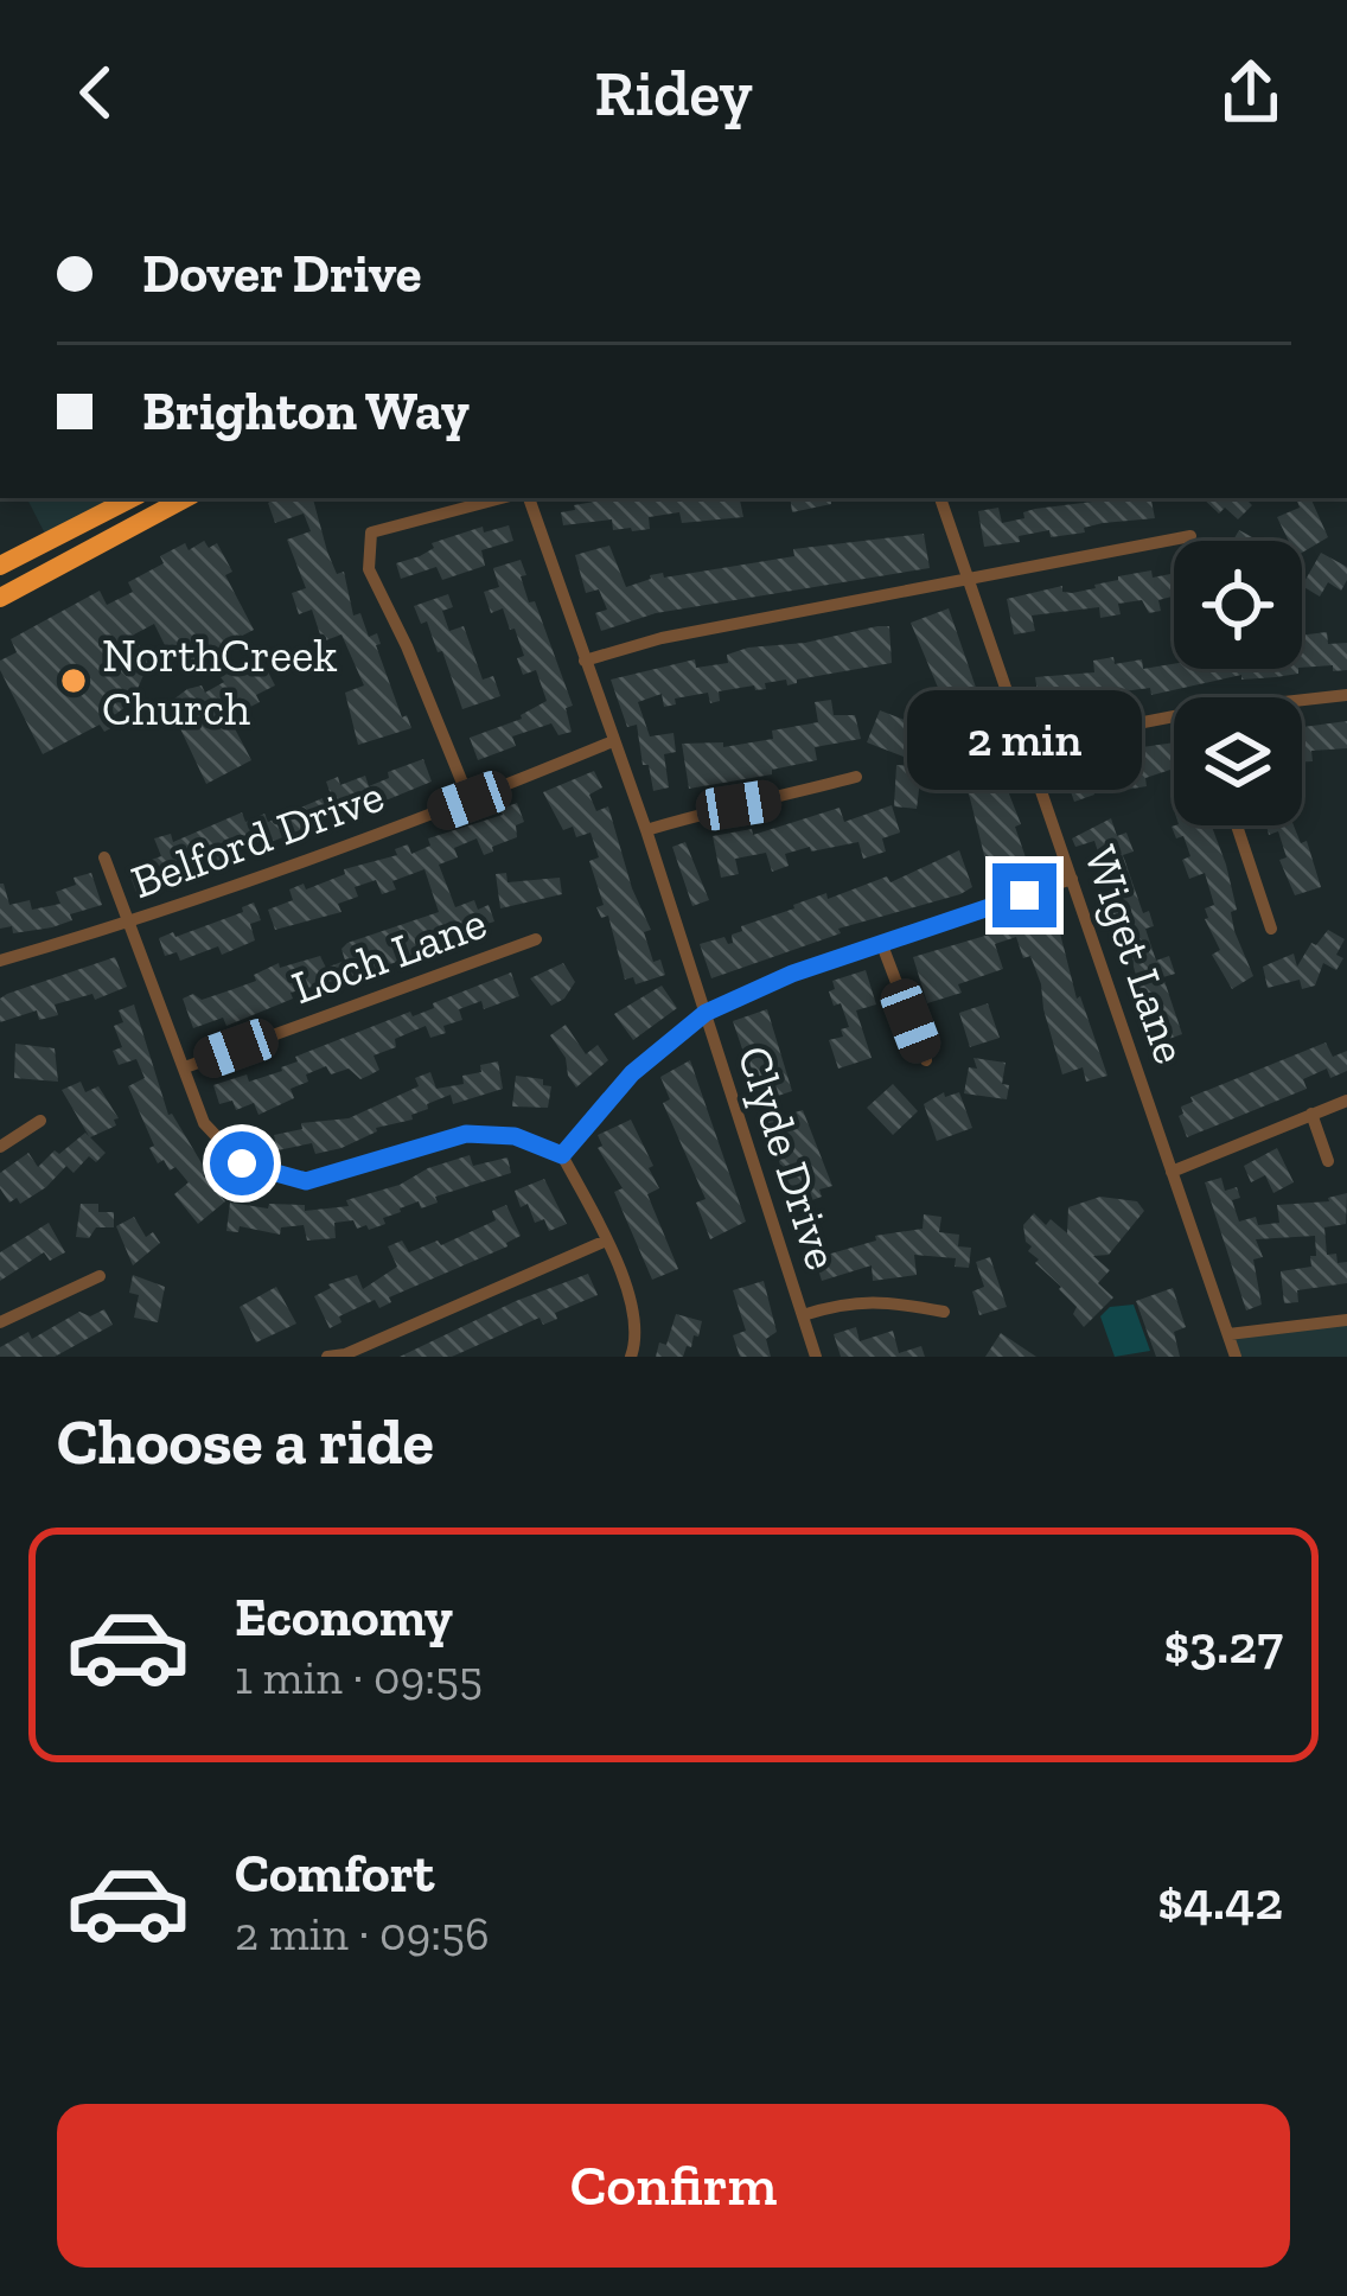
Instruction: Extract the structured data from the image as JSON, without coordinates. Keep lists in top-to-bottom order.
{
  "streets": {
    "street": [
      "Belford Drive",
      "Loch Lane",
      "Wiget Lane",
      "Clyde Drive"
    ]
  },
  "crossings": [
    ["Belford Drive", "Clyde Drive"]
  ],
  "places": ["NorthCreek Church"],
  "page": {
    "header": "Ridey",
    "banner": ["Dover Drive", "Brighton Way"],
    "bubble": "2 min",
    "heading": "Choose a ride",
    "list": [
      {
        "name": "Economy",
        "note": "1 min · 09:55",
        "value": "$3.27"
      },
      {
        "name": "Comfort",
        "note": "2 min · 09:56",
        "value": "$4.42"
      }
    ],
    "buttons": "Confirm"
  }
}
